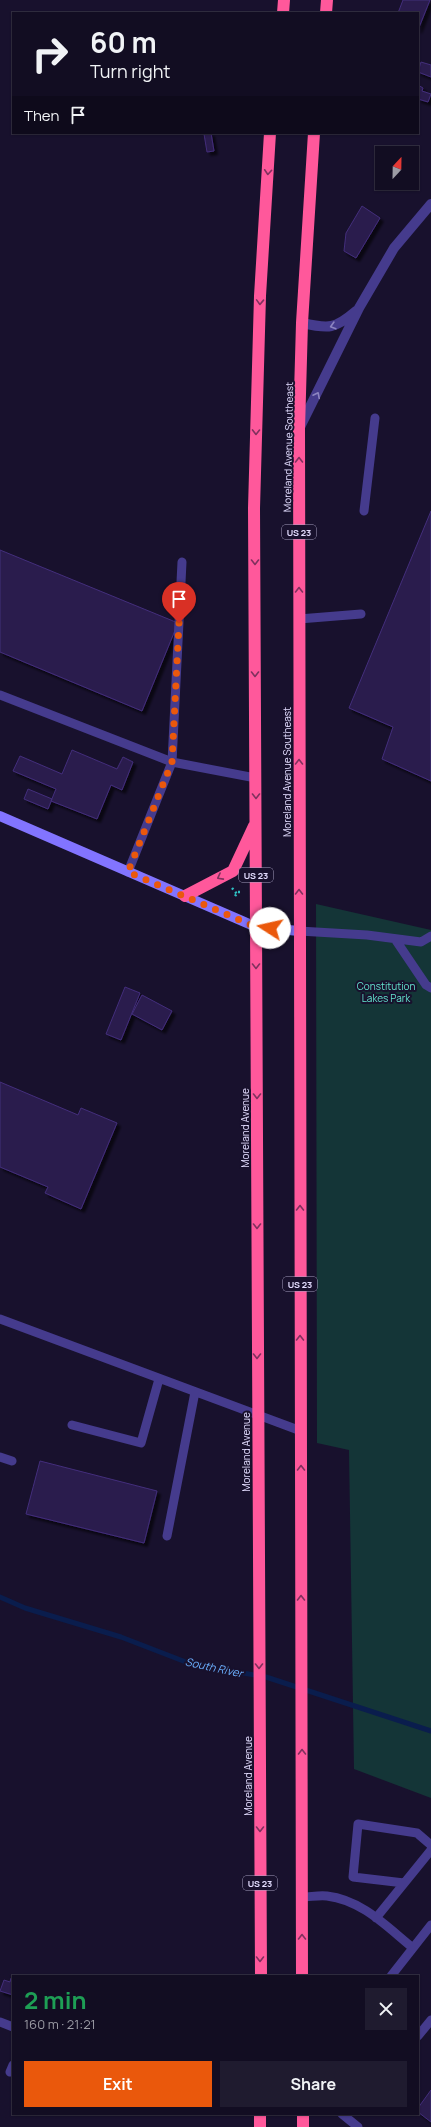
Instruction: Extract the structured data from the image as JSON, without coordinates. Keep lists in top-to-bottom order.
{
  "streets": {
    "highway": ["Moreland Avenue Southeast", "US 23", "Moreland Avenue"]
  },
  "crossings": [
    ["Moreland Avenue Southeast", "US 23"],
    ["US 23", "Moreland Avenue"]
  ],
  "water": ["South River"],
  "parks": ["Constitution Lakes Park"],
  "north": "top",
  "page": {
    "turn": ["60 m", "Turn right"],
    "then": "Then",
    "heading": ["2 min", "160 m · 21:21"],
    "buttons": ["Exit", "Share"]
  }
}
